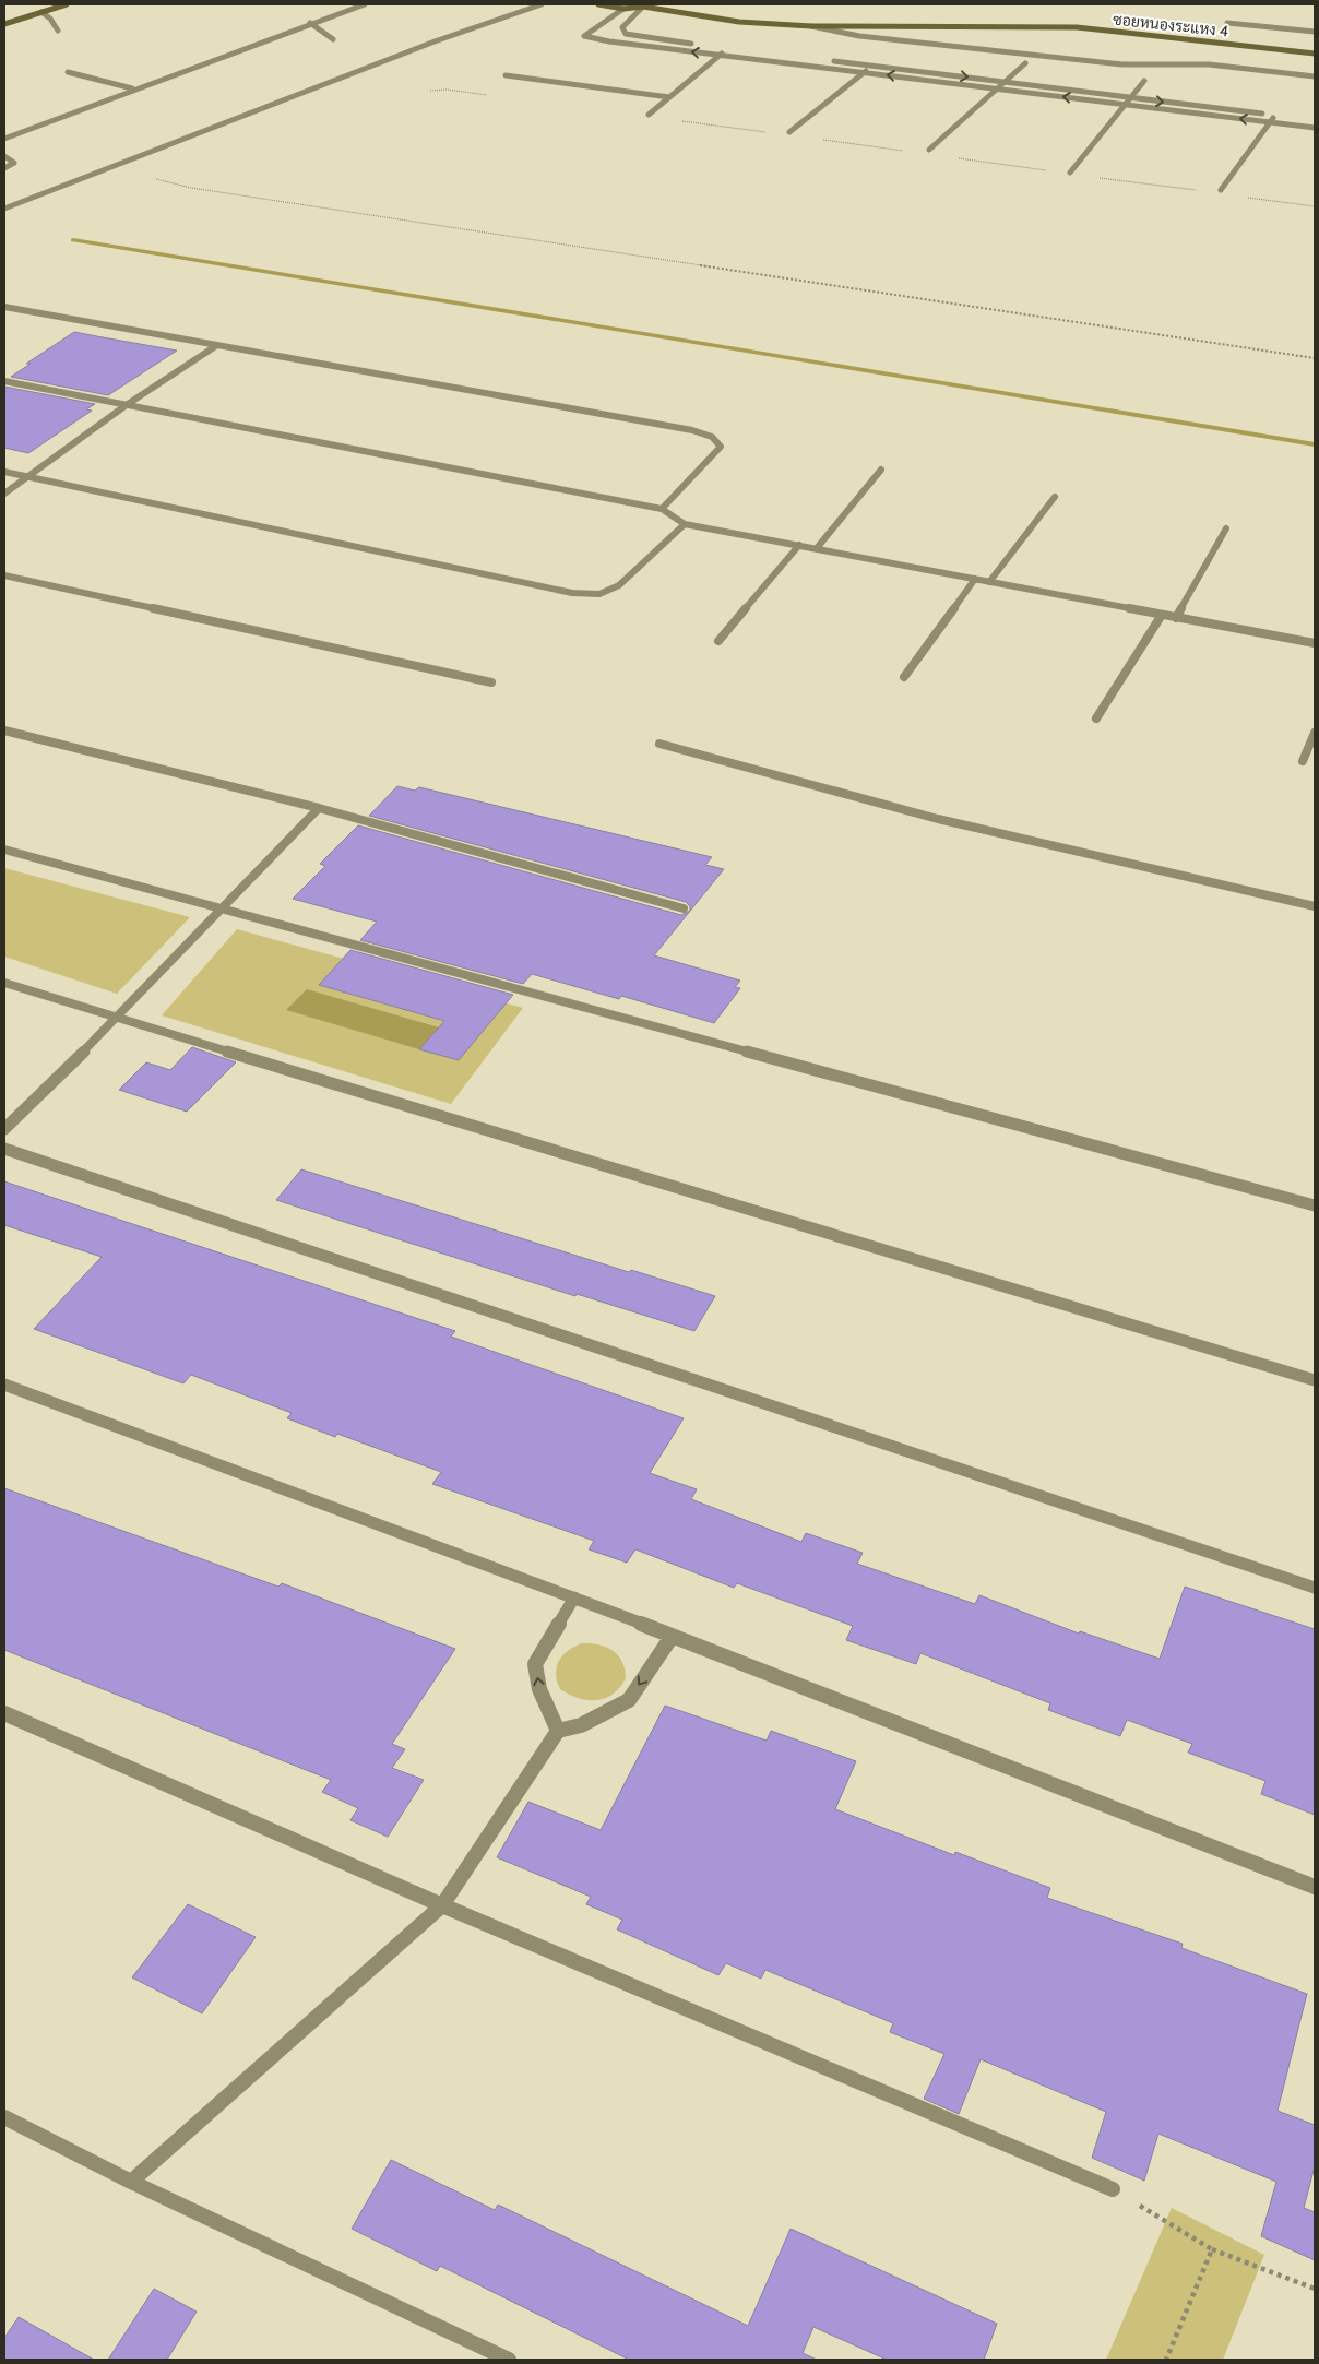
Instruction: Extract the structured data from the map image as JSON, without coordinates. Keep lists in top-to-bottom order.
{
  "streets": {
    "street": ["ซอยหนองระแหง 4"]
  }
}
